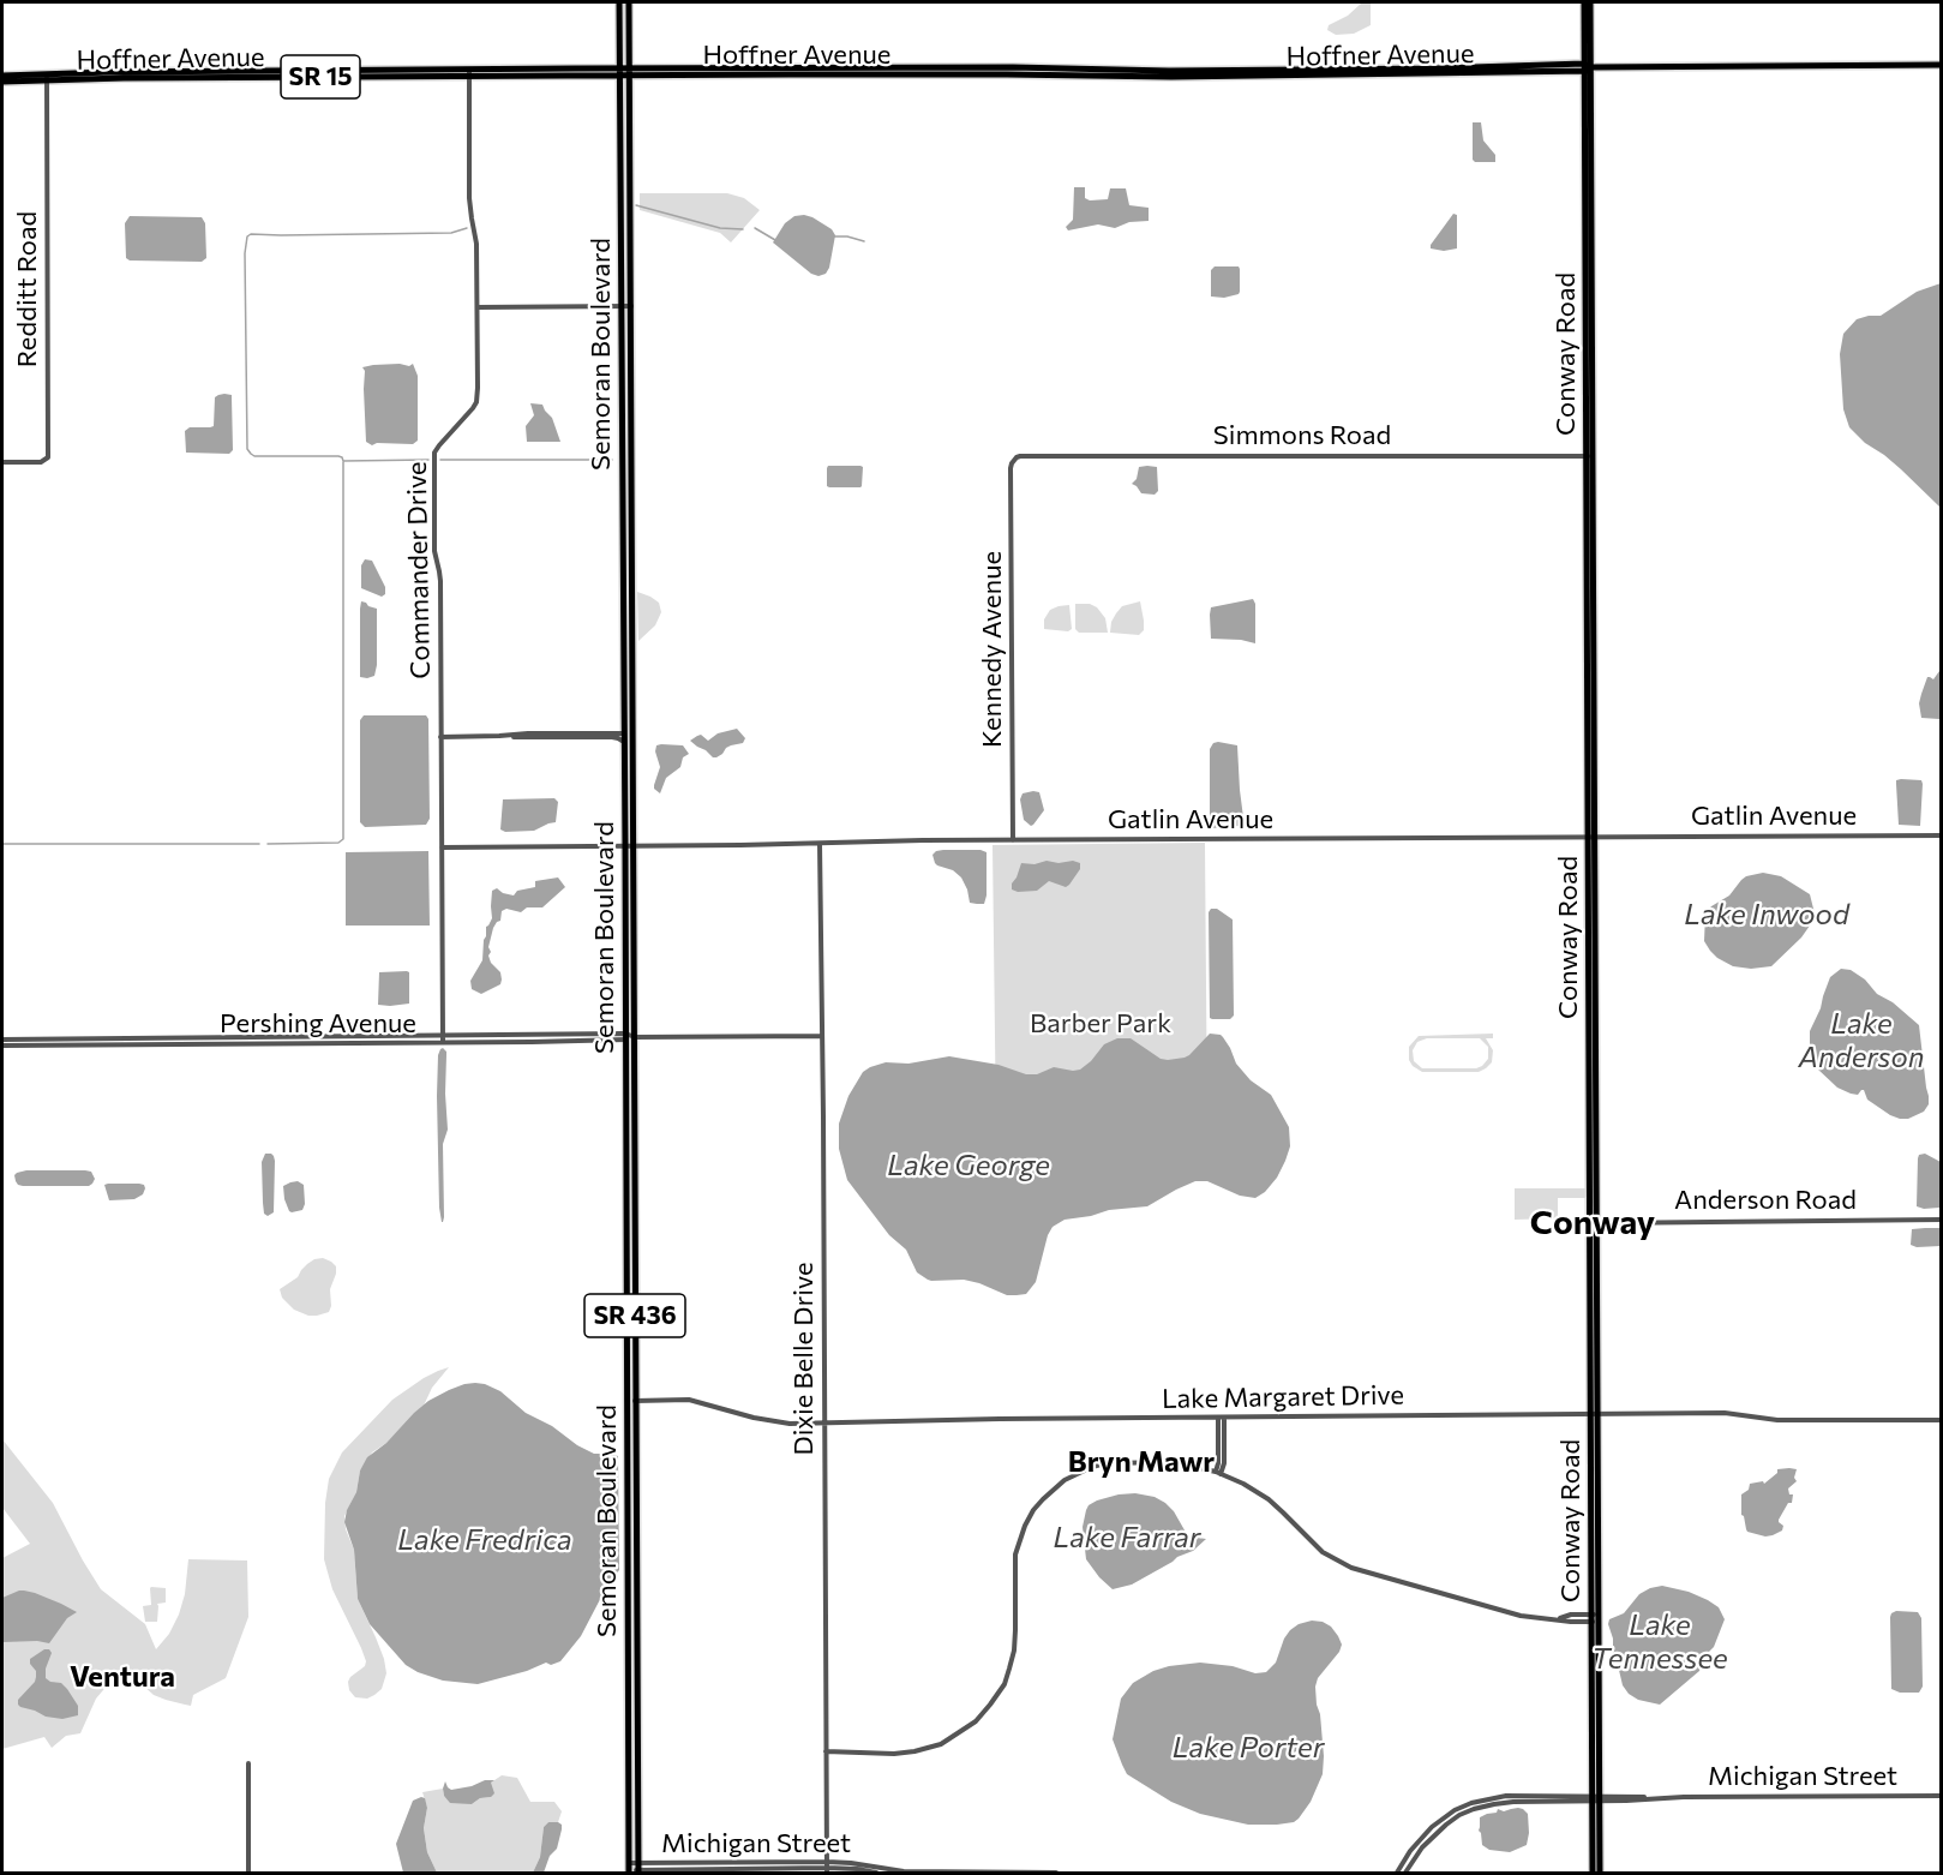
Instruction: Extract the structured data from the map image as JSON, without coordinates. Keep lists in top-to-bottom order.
{
  "streets": {
    "main road": [
      "Hoffner Avenue",
      "SR 15",
      "Semoran Boulevard",
      "Conway Road",
      "SR 436"
    ],
    "street": [
      "Redditt Road",
      "Simmons Road",
      "Commander Drive",
      "Kennedy Avenue",
      "Gatlin Avenue",
      "Pershing Avenue",
      "Anderson Road",
      "Dixie Belle Drive",
      "Lake Margaret Drive",
      "Michigan Street"
    ]
  },
  "crossings": [
    ["Hoffner Avenue", "Redditt Road"],
    ["Hoffner Avenue", "Semoran Boulevard"],
    ["Hoffner Avenue", "Conway Road"],
    ["Hoffner Avenue", "Commander Drive"],
    ["Semoran Boulevard", "Gatlin Avenue"],
    ["Semoran Boulevard", "Pershing Avenue"],
    ["Semoran Boulevard", "Lake Margaret Drive"],
    ["Semoran Boulevard", "Michigan Street"],
    ["Conway Road", "Simmons Road"],
    ["Conway Road", "Gatlin Avenue"],
    ["Conway Road", "Anderson Road"],
    ["Conway Road", "Lake Margaret Drive"],
    ["Conway Road", "Michigan Street"],
    ["Simmons Road", "Kennedy Avenue"],
    ["Commander Drive", "Gatlin Avenue"],
    ["Commander Drive", "Pershing Avenue"],
    ["Kennedy Avenue", "Gatlin Avenue"],
    ["Gatlin Avenue", "Dixie Belle Drive"],
    ["Pershing Avenue", "Dixie Belle Drive"],
    ["Dixie Belle Drive", "Lake Margaret Drive"],
    ["Dixie Belle Drive", "Michigan Street"]
  ],
  "districts": ["Conway", "Bryn Mawr", "Ventura"],
  "water": [
    "Lake Inwood",
    "Lake Anderson",
    "Lake George",
    "Lake Farrar",
    "Lake Fredrica",
    "Lake Tennessee",
    "Lake Porter"
  ],
  "parks": ["Barber Park"]
}
